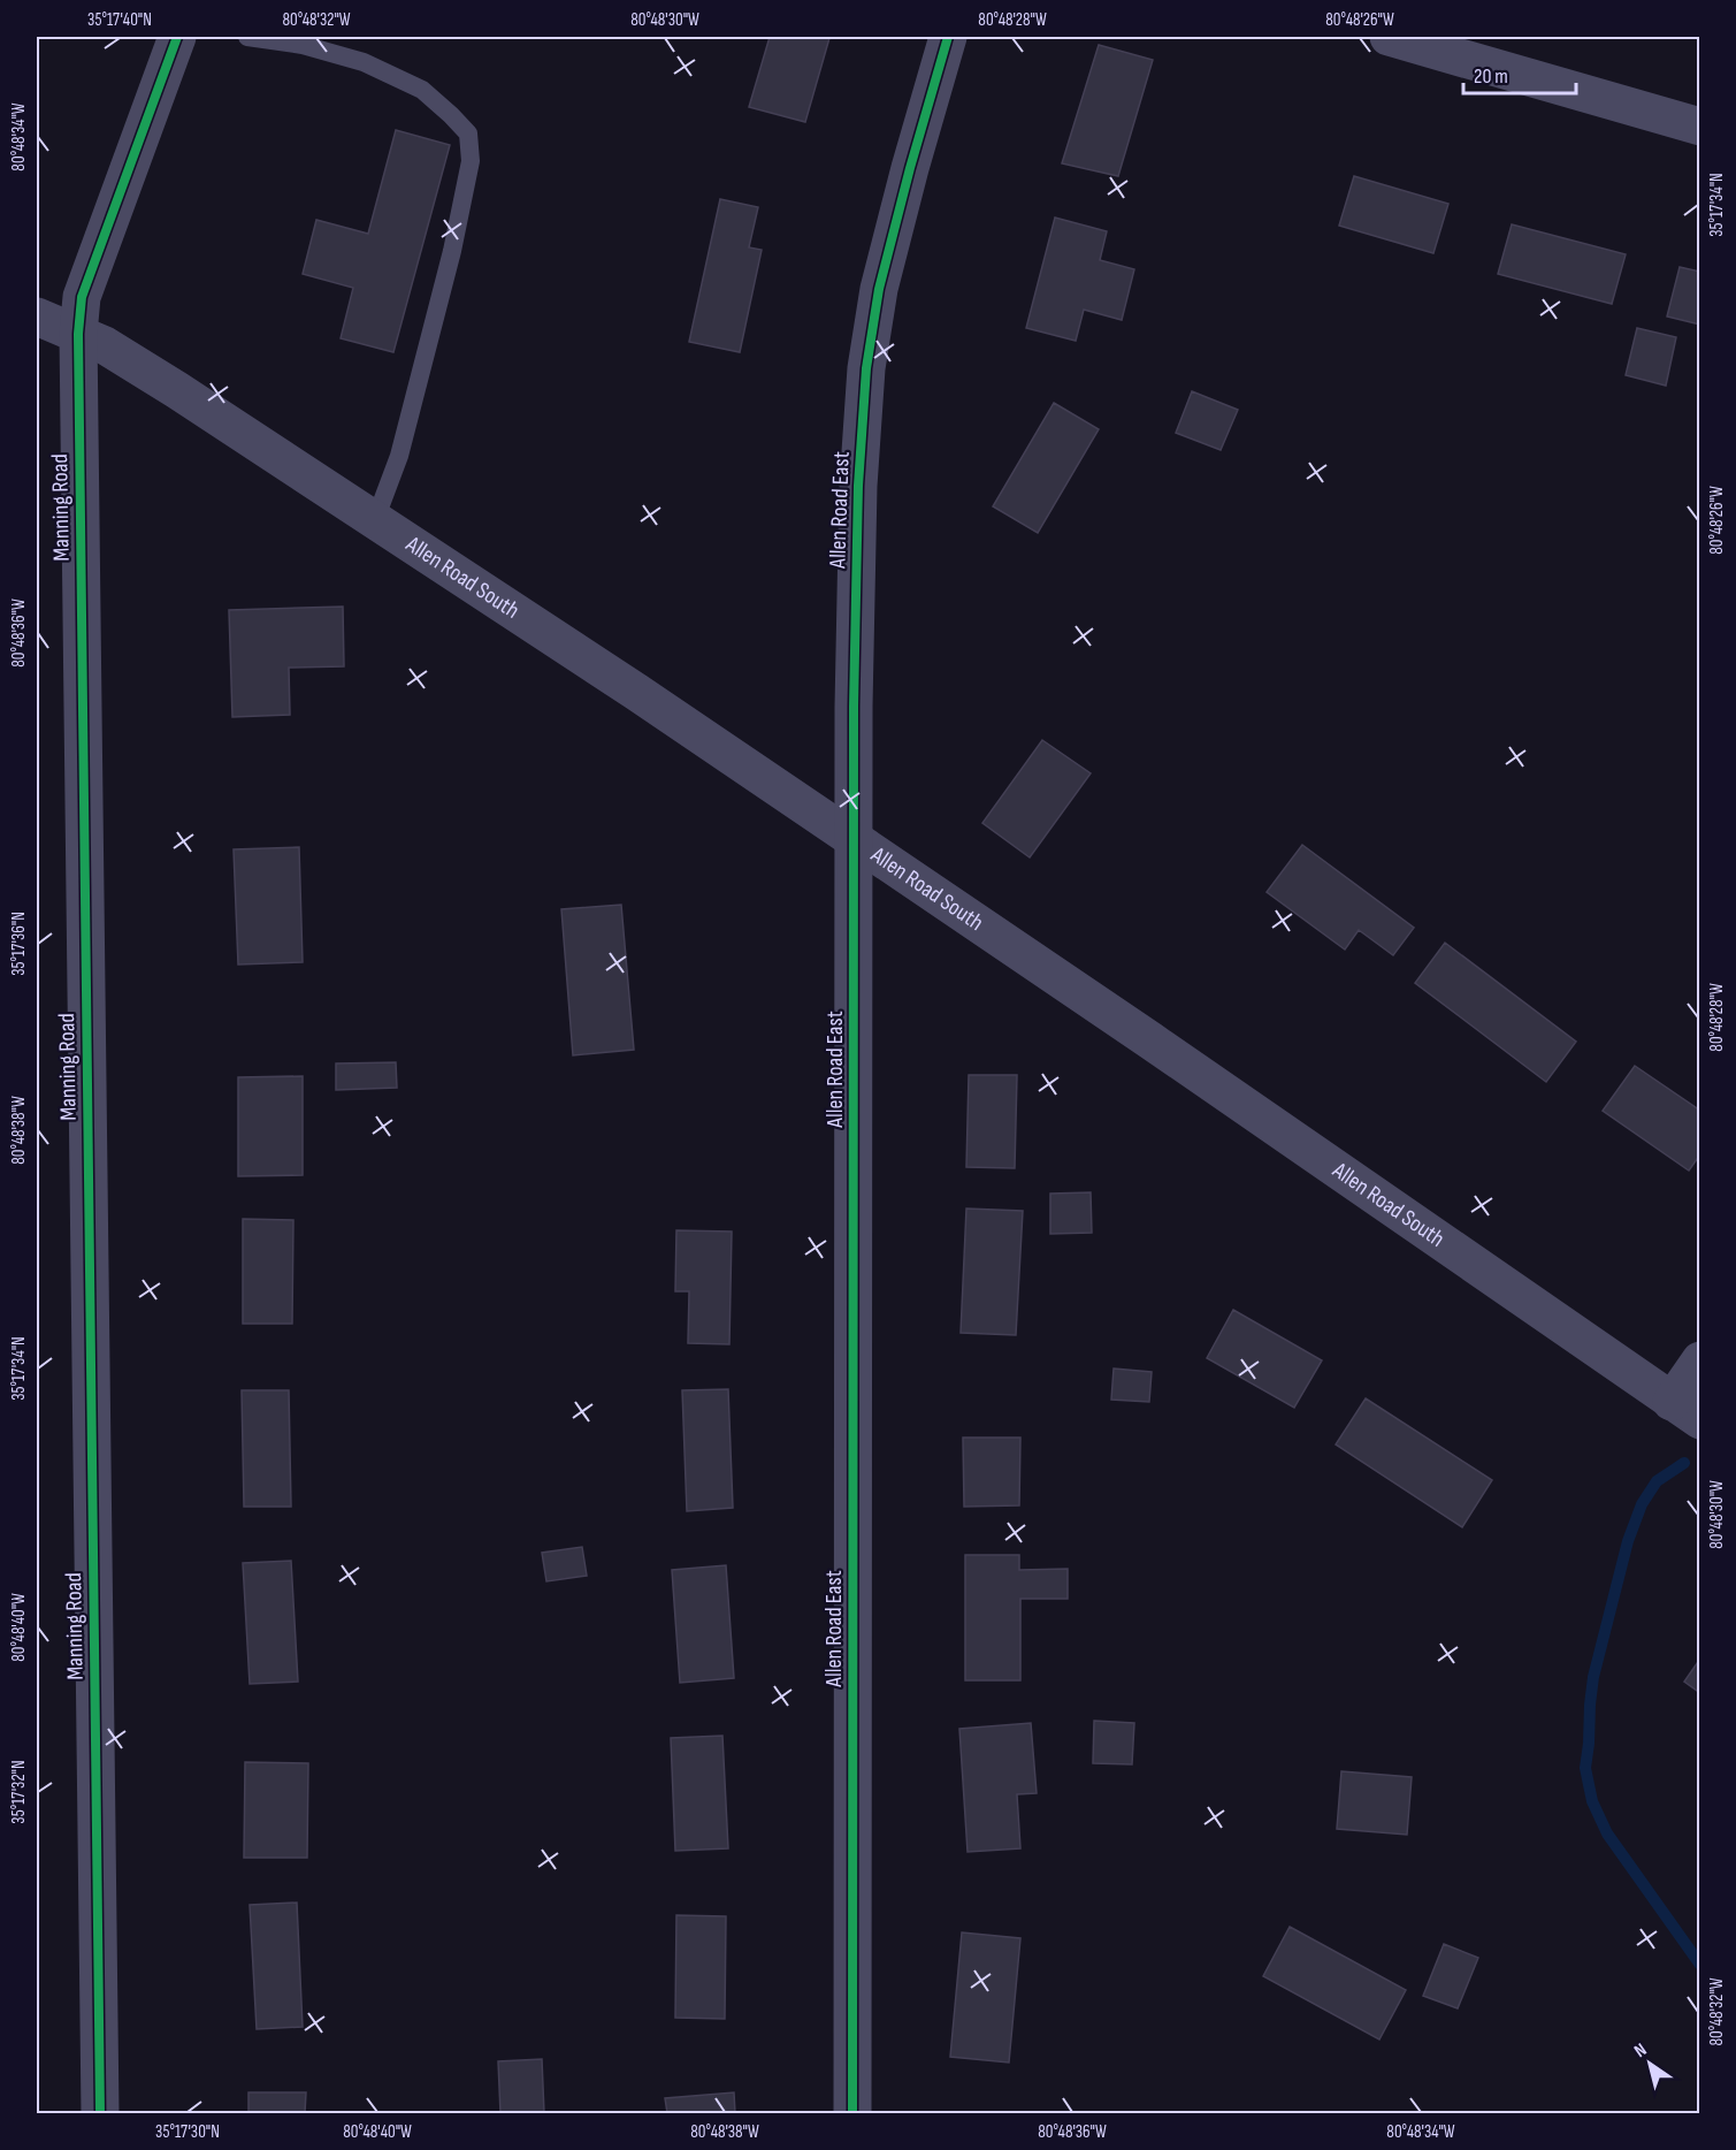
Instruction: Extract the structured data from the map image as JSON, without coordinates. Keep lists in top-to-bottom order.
{
  "streets": {
    "street": ["Manning Road", "Allen Road East", "Allen Road South"]
  },
  "crossings": [
    ["Manning Road", "Allen Road South"],
    ["Allen Road East", "Allen Road South"]
  ],
  "scale_bar": "20 m",
  "north": "top left",
  "coordinates": [
    "35°17'40\"N",
    "80°48'32\"W",
    "80°48'30\"W",
    "80°48'28\"W",
    "80°48'26\"W",
    "80°48'34\"W",
    "35°17'34\"N",
    "80°48'36\"W",
    "35°17'36\"N",
    "80°48'38\"W",
    "80°48'40\"W",
    "35°17'32\"N",
    "35°17'30\"N"
  ]
}
